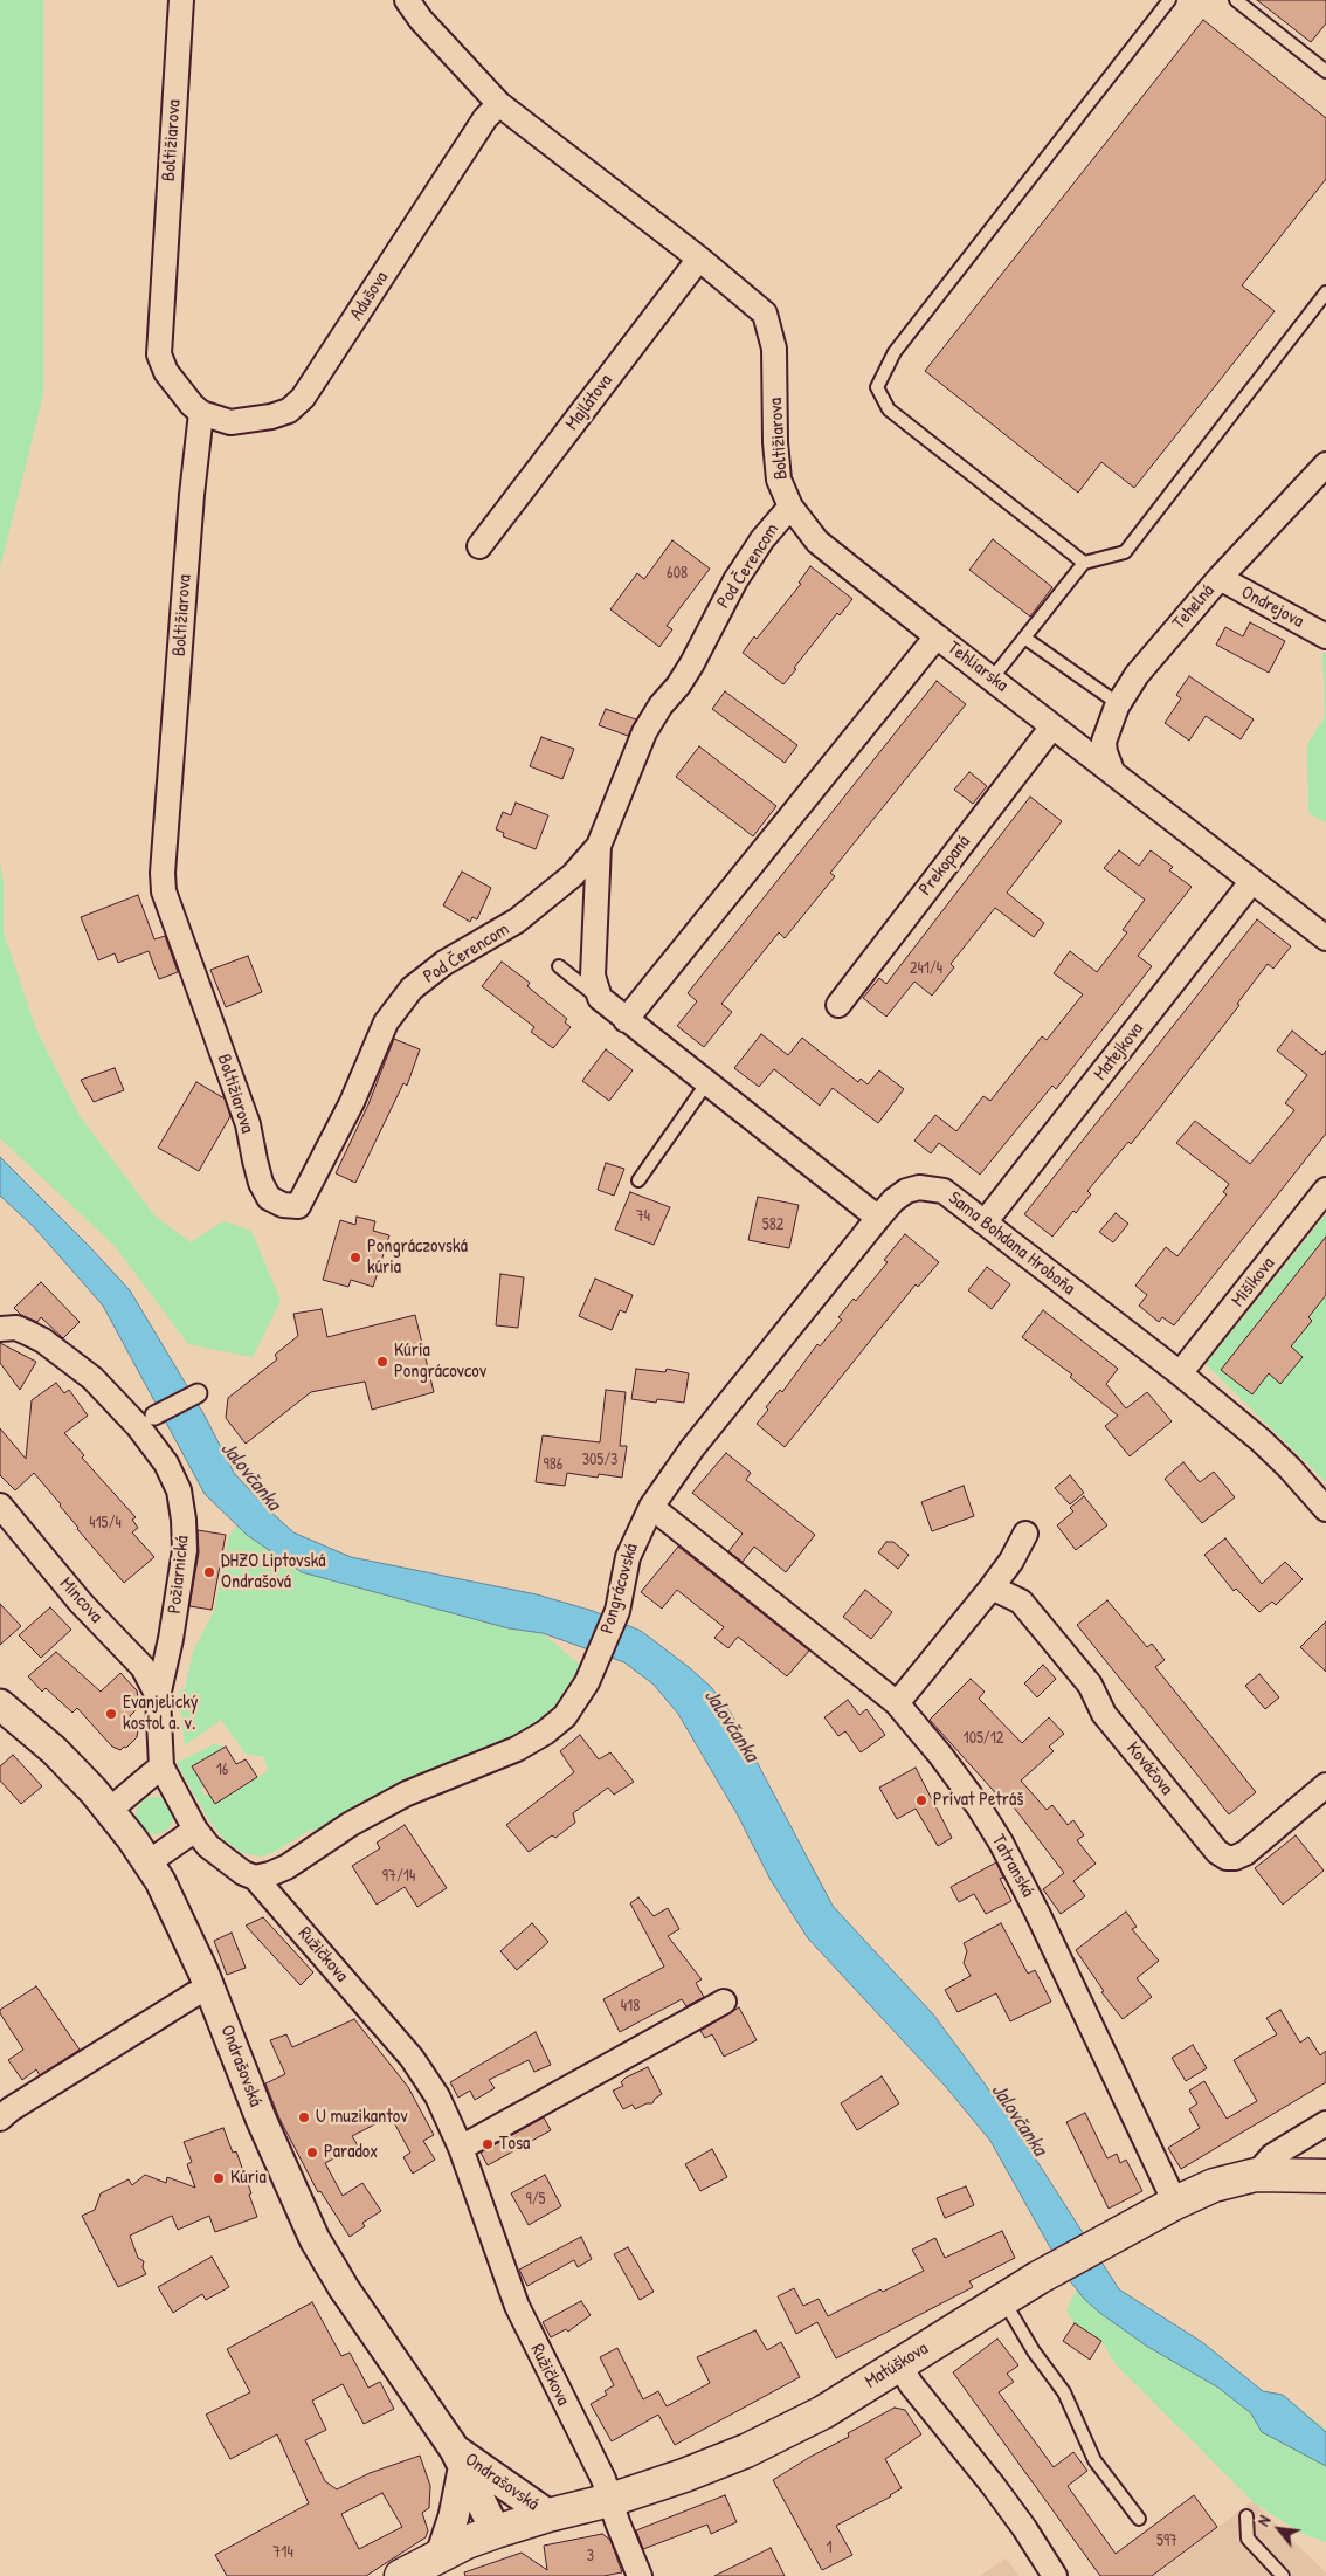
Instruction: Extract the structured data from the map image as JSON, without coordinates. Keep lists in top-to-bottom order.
{
  "streets": {
    "main road": ["Matúškova"],
    "street": [
      "Boltižiarova",
      "Adušova",
      "Majlátova",
      "Pod Čerencom",
      "Tehelná",
      "Ondrejova",
      "Tehliarska",
      "Prekopaná",
      "Matejkova",
      "Sama Bohdana Hroboňa",
      "Mišíkova",
      "Požiarnická",
      "Pongrácovská",
      "Mincova",
      "Kováčova",
      "Tatranská",
      "Ružičkova",
      "Ondrašovská"
    ]
  },
  "crossings": [
    ["Boltižiarova", "Adušova"],
    ["Boltižiarova", "Majlátova"],
    ["Boltižiarova", "Pod Čerencom"],
    ["Boltižiarova", "Tehliarska"],
    ["Tehelná", "Ondrejova"],
    ["Tehelná", "Tehliarska"],
    ["Tehliarska", "Prekopaná"],
    ["Tehliarska", "Matejkova"],
    ["Matejkova", "Sama Bohdana Hroboňa"],
    ["Sama Bohdana Hroboňa", "Mišíkova"],
    ["Sama Bohdana Hroboňa", "Pongrácovská"],
    ["Požiarnická", "Mincova"],
    ["Požiarnická", "Ružičkova"],
    ["Pongrácovská", "Tatranská"],
    ["Pongrácovská", "Ružičkova"],
    ["Tatranská", "Matúškova"],
    ["Ružičkova", "Matúškova"],
    ["Ondrašovská", "Matúškova"]
  ],
  "water": ["Jalovčanka"],
  "places": [
    "Pongráczovská kúria",
    "Kúria Pongrácovcov",
    "DHZO Liptovská Ondrašová",
    "Evanjelický kostol a. v.",
    "Privat Petráš",
    "U muzikantov",
    "Tosa",
    "Paradox",
    "Kúria"
  ],
  "house_numbers": [
    "608",
    "241/4",
    "74",
    "582",
    "305/3",
    "986",
    "415/4",
    "105/12",
    "16",
    "97/14",
    "418",
    "9/5",
    "597",
    "1",
    "714",
    "3"
  ],
  "north": "top left"
}
